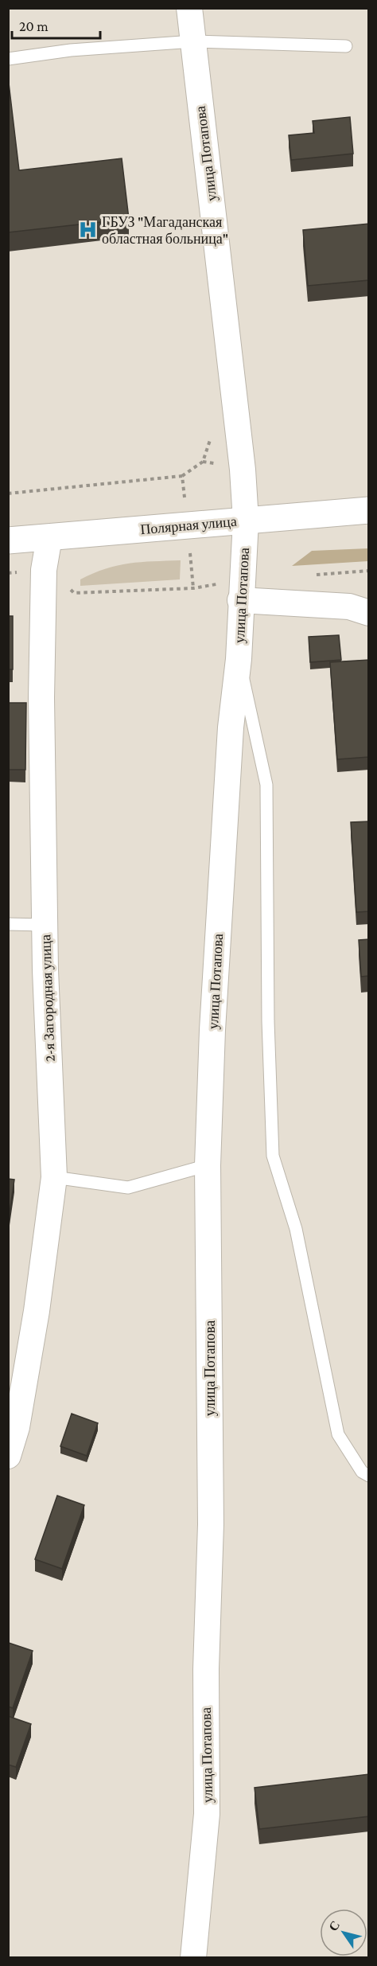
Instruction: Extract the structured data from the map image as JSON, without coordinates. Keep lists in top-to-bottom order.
{
  "streets": {
    "main road": ["Полярная улица"],
    "street": ["улица Потапова", "2-я Загородная улица"]
  },
  "crossings": [
    ["улица Потапова", "Полярная улица"],
    ["Полярная улица", "2-я Загородная улица"]
  ],
  "places": {
    "hospital": ["ГБУЗ \"Магаданская областная больница\""]
  },
  "scale_bar": "20 m",
  "north": "top left"
}
